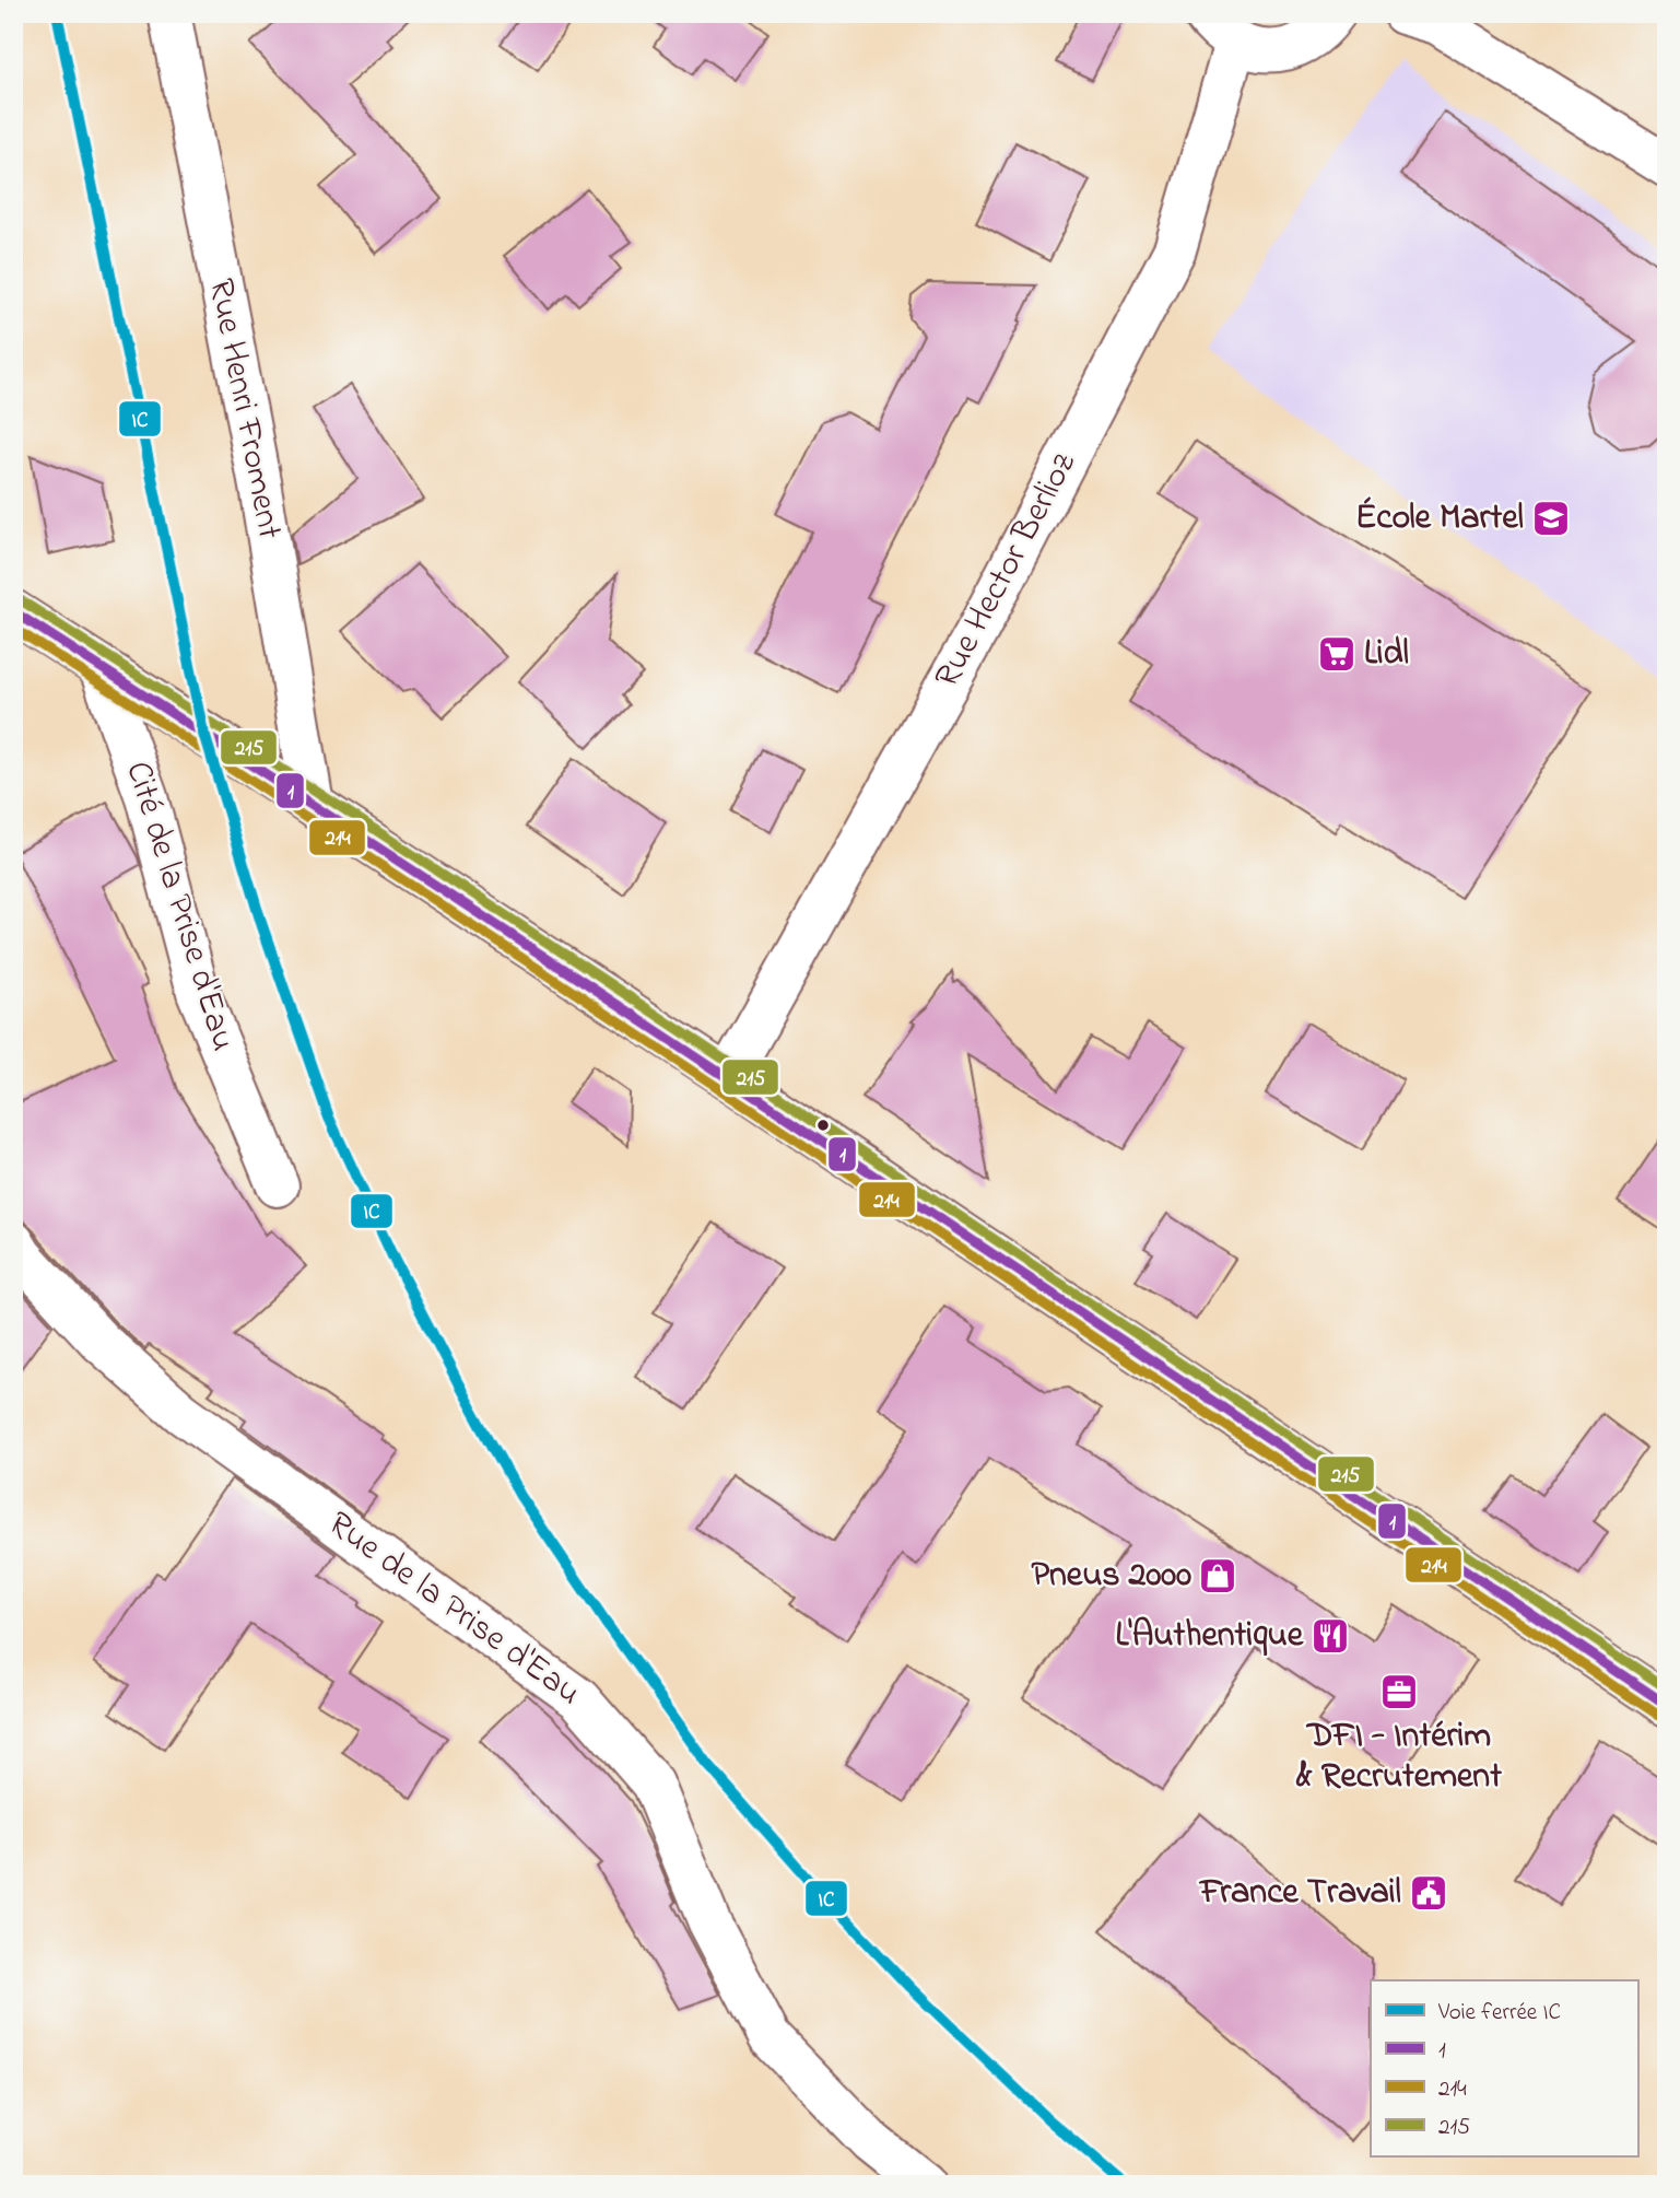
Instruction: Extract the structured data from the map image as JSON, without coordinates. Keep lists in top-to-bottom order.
{
  "streets": {
    "street": [
      "Rue Henri Froment",
      "Rue Hector Berlioz",
      "Cité de la Prise d'Eau",
      "Rue de la Prise d'Eau"
    ]
  },
  "places": {
    "school or university": ["École Martel"],
    "supermarket": ["Lidl"],
    "shop": ["Pneus 2000"],
    "restaurant": ["L'Authentique"],
    "office": ["DFI - Intérim & Recrutement"],
    "public building": ["France Travail"]
  },
  "lines": [
    "rail line IC",
    "transit line 215",
    "transit line 1",
    "transit line 214"
  ],
  "legend": [
    "Voie ferrée IC",
    "1",
    "214",
    "215"
  ]
}
